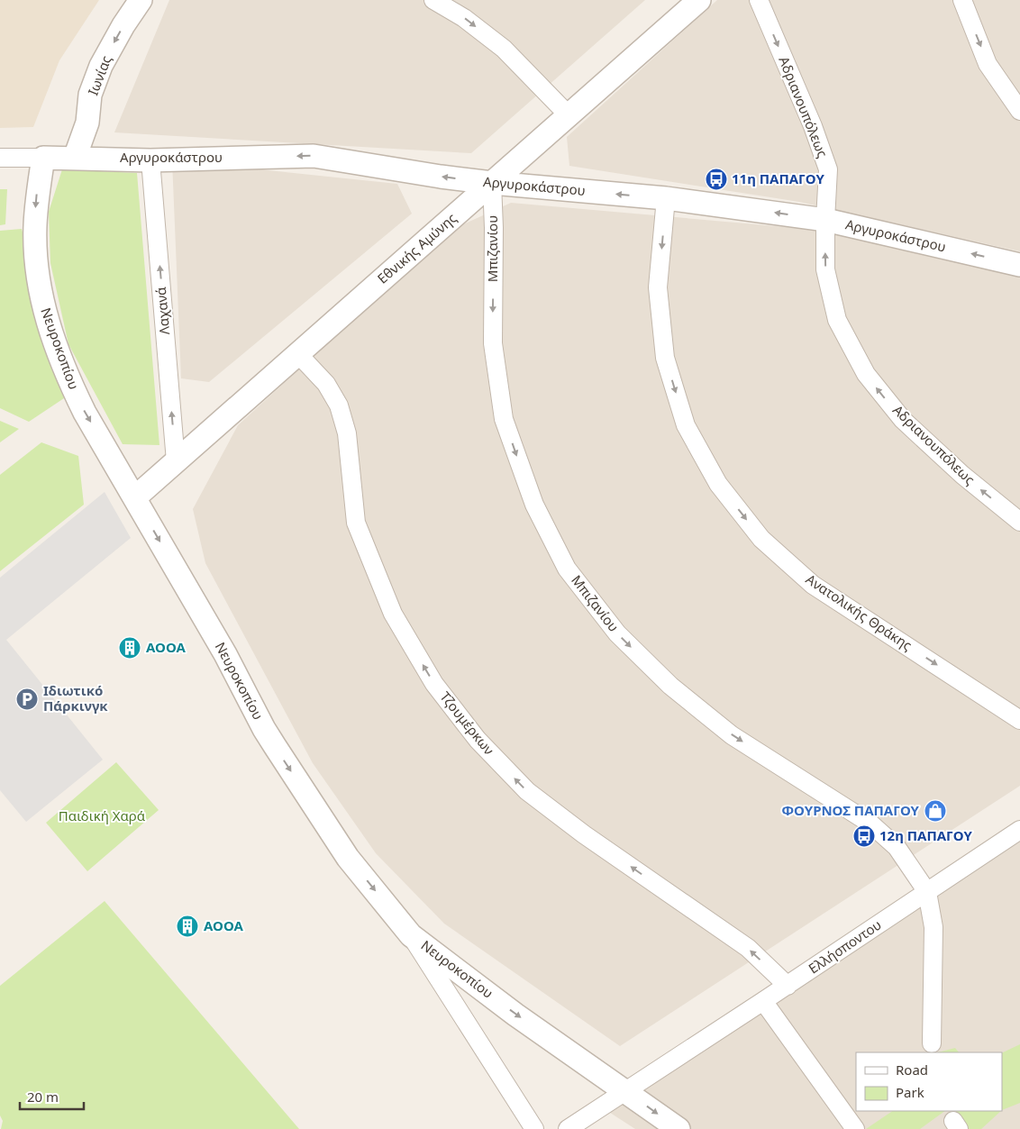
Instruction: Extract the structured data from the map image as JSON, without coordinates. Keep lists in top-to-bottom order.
{
  "streets": {
    "street": [
      "Ιωνίας",
      "Αδριανουπόλεως",
      "Αργυροκάστρου",
      "Εθνικής Αμύνης",
      "Μπιζανίου",
      "Λαχανά",
      "Νευροκοπίου",
      "Ανατολικής Θράκης",
      "Τζουμέρκων",
      "Ελλήσποντου"
    ]
  },
  "crossings": [
    ["Ιωνίας", "Αργυροκάστρου"],
    ["Αδριανουπόλεως", "Αργυροκάστρου"],
    ["Αργυροκάστρου", "Εθνικής Αμύνης"],
    ["Αργυροκάστρου", "Μπιζανίου"],
    ["Αργυροκάστρου", "Λαχανά"],
    ["Αργυροκάστρου", "Νευροκοπίου"],
    ["Αργυροκάστρου", "Ανατολικής Θράκης"],
    ["Εθνικής Αμύνης", "Μπιζανίου"],
    ["Εθνικής Αμύνης", "Λαχανά"],
    ["Εθνικής Αμύνης", "Νευροκοπίου"],
    ["Εθνικής Αμύνης", "Τζουμέρκων"],
    ["Μπιζανίου", "Ελλήσποντου"],
    ["Νευροκοπίου", "Ελλήσποντου"],
    ["Τζουμέρκων", "Ελλήσποντου"]
  ],
  "one_way": [
    "Ιωνίας",
    "Αργυροκάστρου",
    "Μπιζανίου",
    "Λαχανά",
    "Νευροκοπίου",
    "Ανατολικής Θράκης",
    "Τζουμέρκων"
  ],
  "parks": ["Παιδική Χαρά"],
  "places": {
    "bus stop": ["11η ΠΑΠΑΓΟΥ", "12η ΠΑΠΑΓΟΥ"],
    "building": ["ΑΟΟΑ", "AOOA"],
    "parking": ["Ιδιωτικό Πάρκινγκ"],
    "shop": ["ΦΟΥΡΝΟΣ ΠΑΠΑΓΟΥ"]
  },
  "legend": ["Road", "Park"],
  "scale_bar": "20 m"
}
